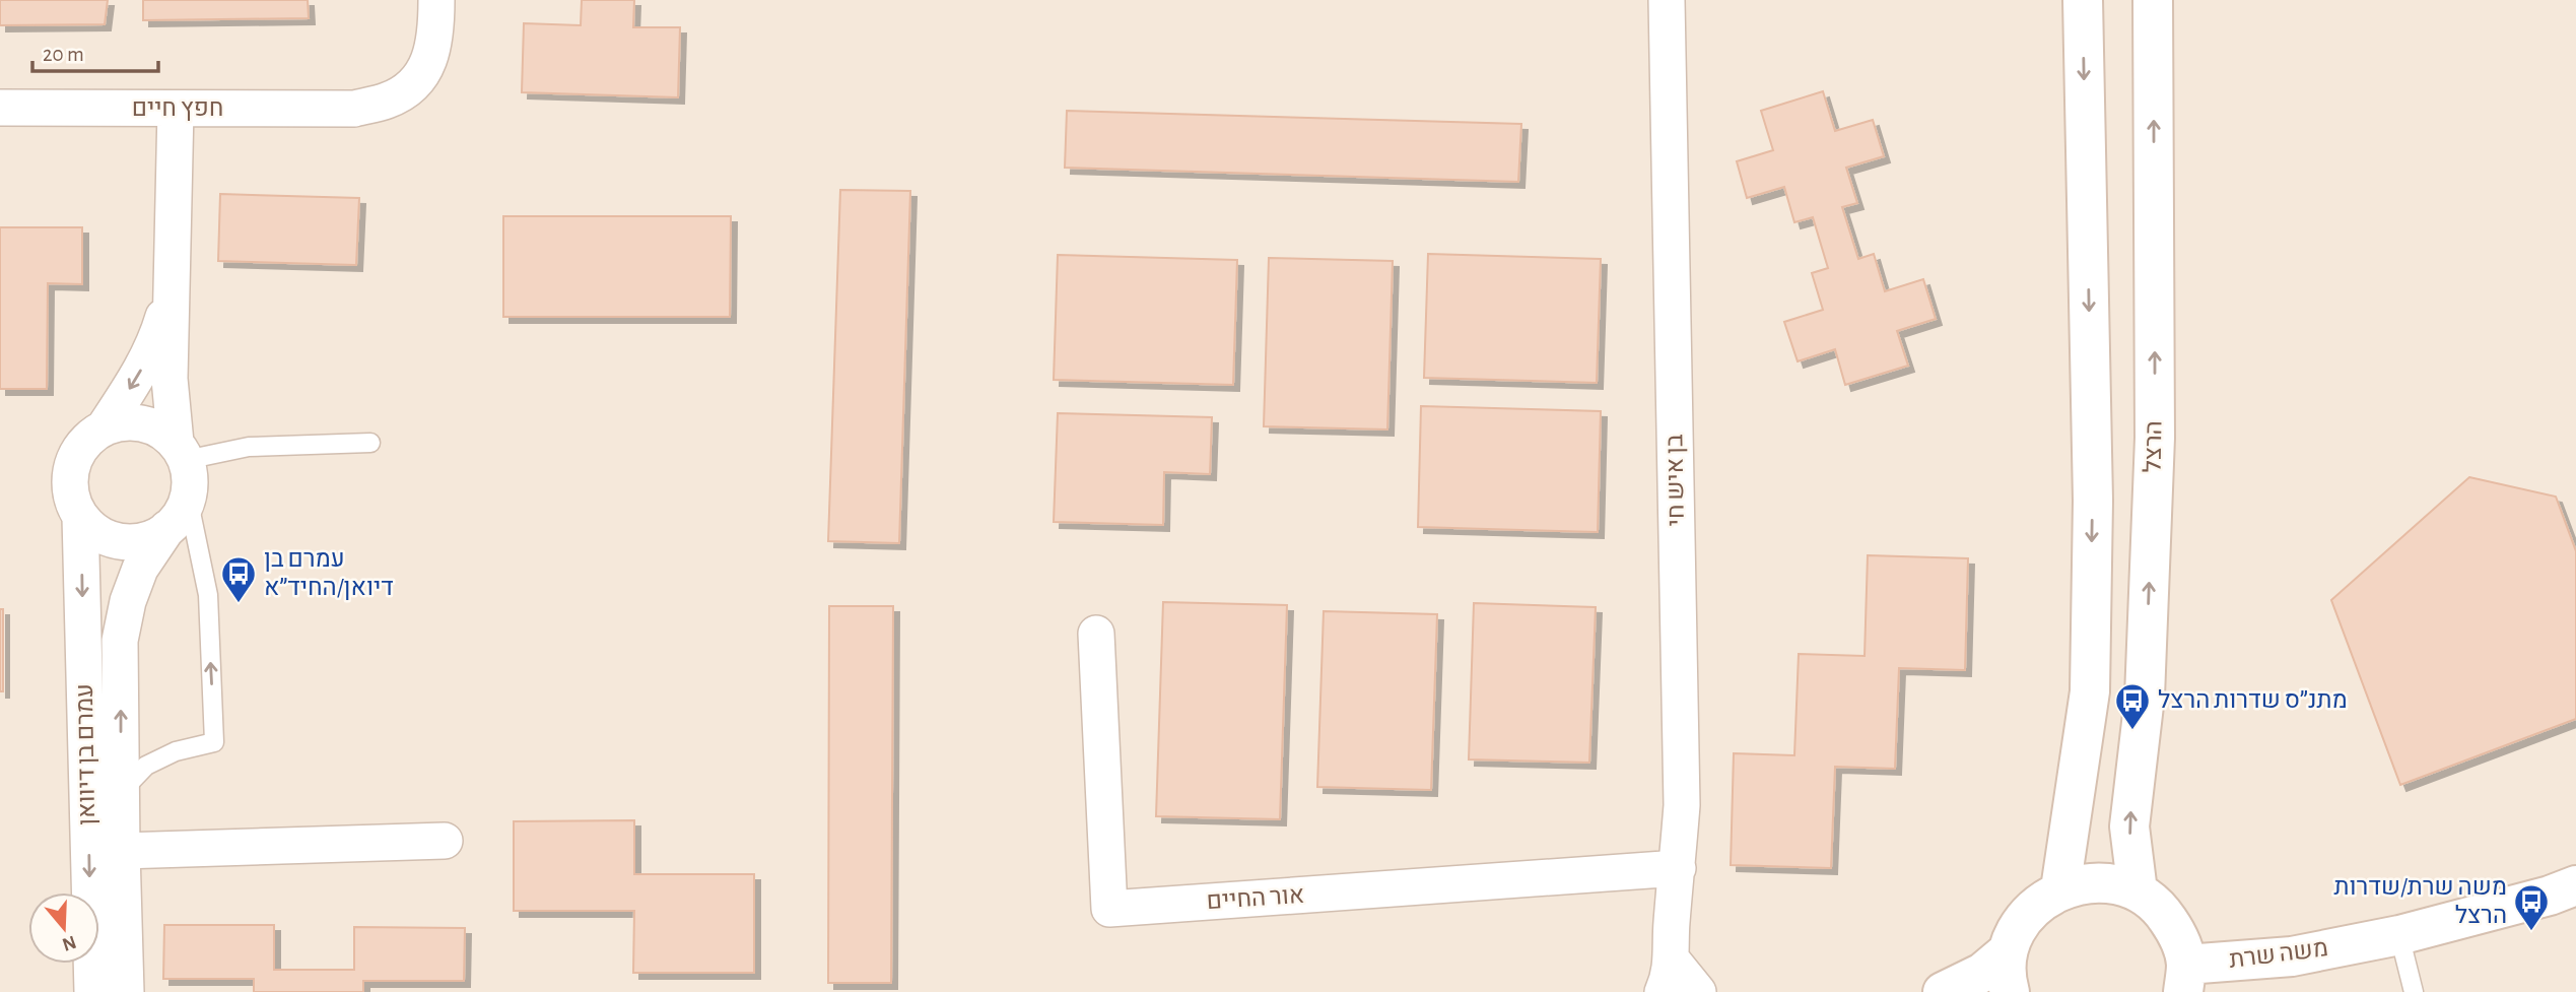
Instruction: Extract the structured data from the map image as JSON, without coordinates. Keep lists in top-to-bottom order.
{
  "streets": {
    "main road": ["הרצל", "משה שרת"],
    "street": [
      "חפץ חיים",
      "בן איש חי",
      "עמרם בן דיוואן",
      "אור החיים"
    ]
  },
  "crossings": [
    ["בן איש חי", "אור החיים"]
  ],
  "places": {
    "bus stop": ["עמרם בן דיואן/החיד״א", "מתנ״ס שדרות הרצל", "משה שרת/שדרות הרצל"]
  },
  "scale_bar": "20 m",
  "north": "bottom"
}
